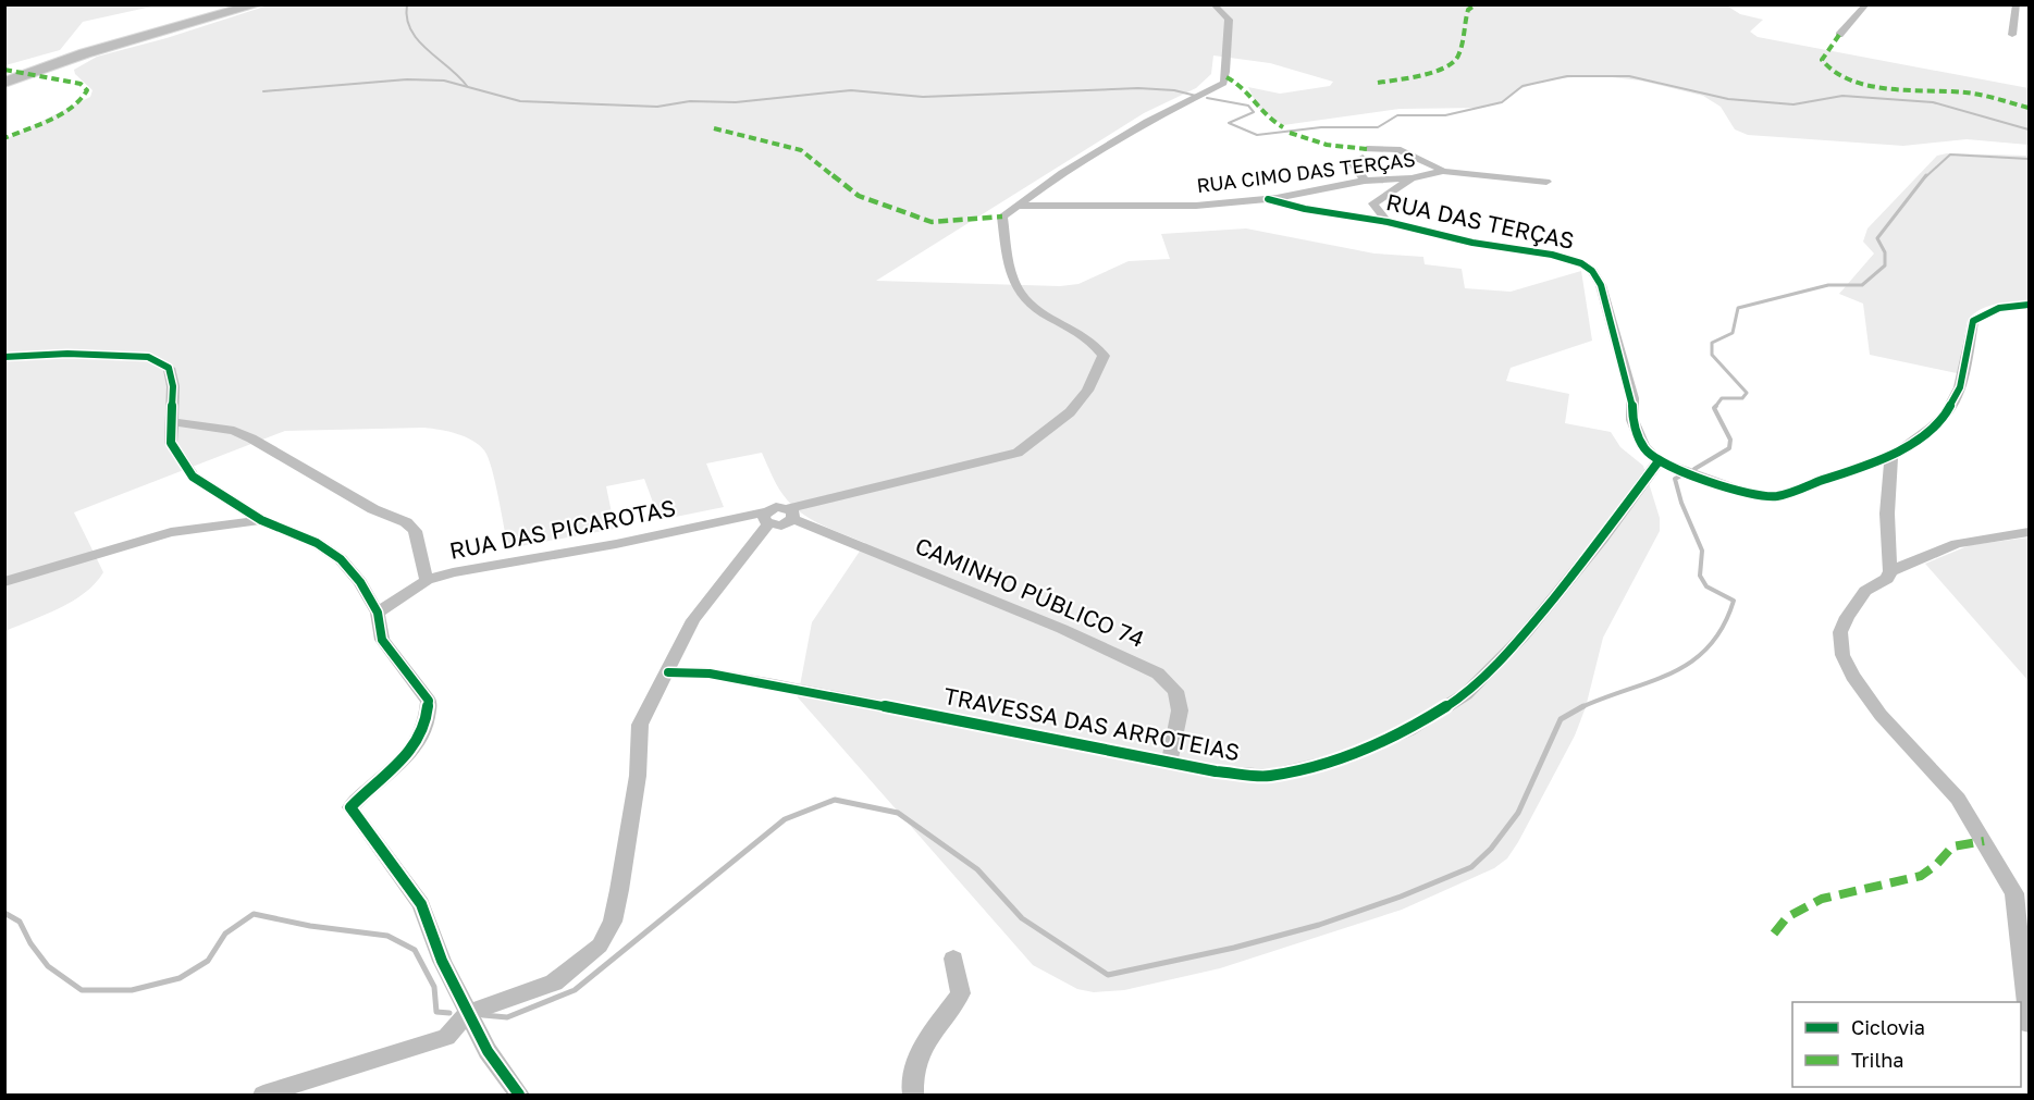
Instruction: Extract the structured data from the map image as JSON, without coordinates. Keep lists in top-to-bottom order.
{
  "streets": {
    "street": [
      "RUA CIMO DAS TERÇAS",
      "RUA DAS TERÇAS",
      "RUA DAS PICAROTAS",
      "CAMINHO PÚBLICO 74",
      "TRAVESSA DAS ARROTEIAS"
    ]
  },
  "crossings": [
    ["RUA CIMO DAS TERÇAS", "RUA DAS TERÇAS"],
    ["RUA DAS TERÇAS", "TRAVESSA DAS ARROTEIAS"],
    ["RUA DAS PICAROTAS", "CAMINHO PÚBLICO 74"],
    ["CAMINHO PÚBLICO 74", "TRAVESSA DAS ARROTEIAS"]
  ],
  "legend": ["Ciclovia", "Trilha"]
}
